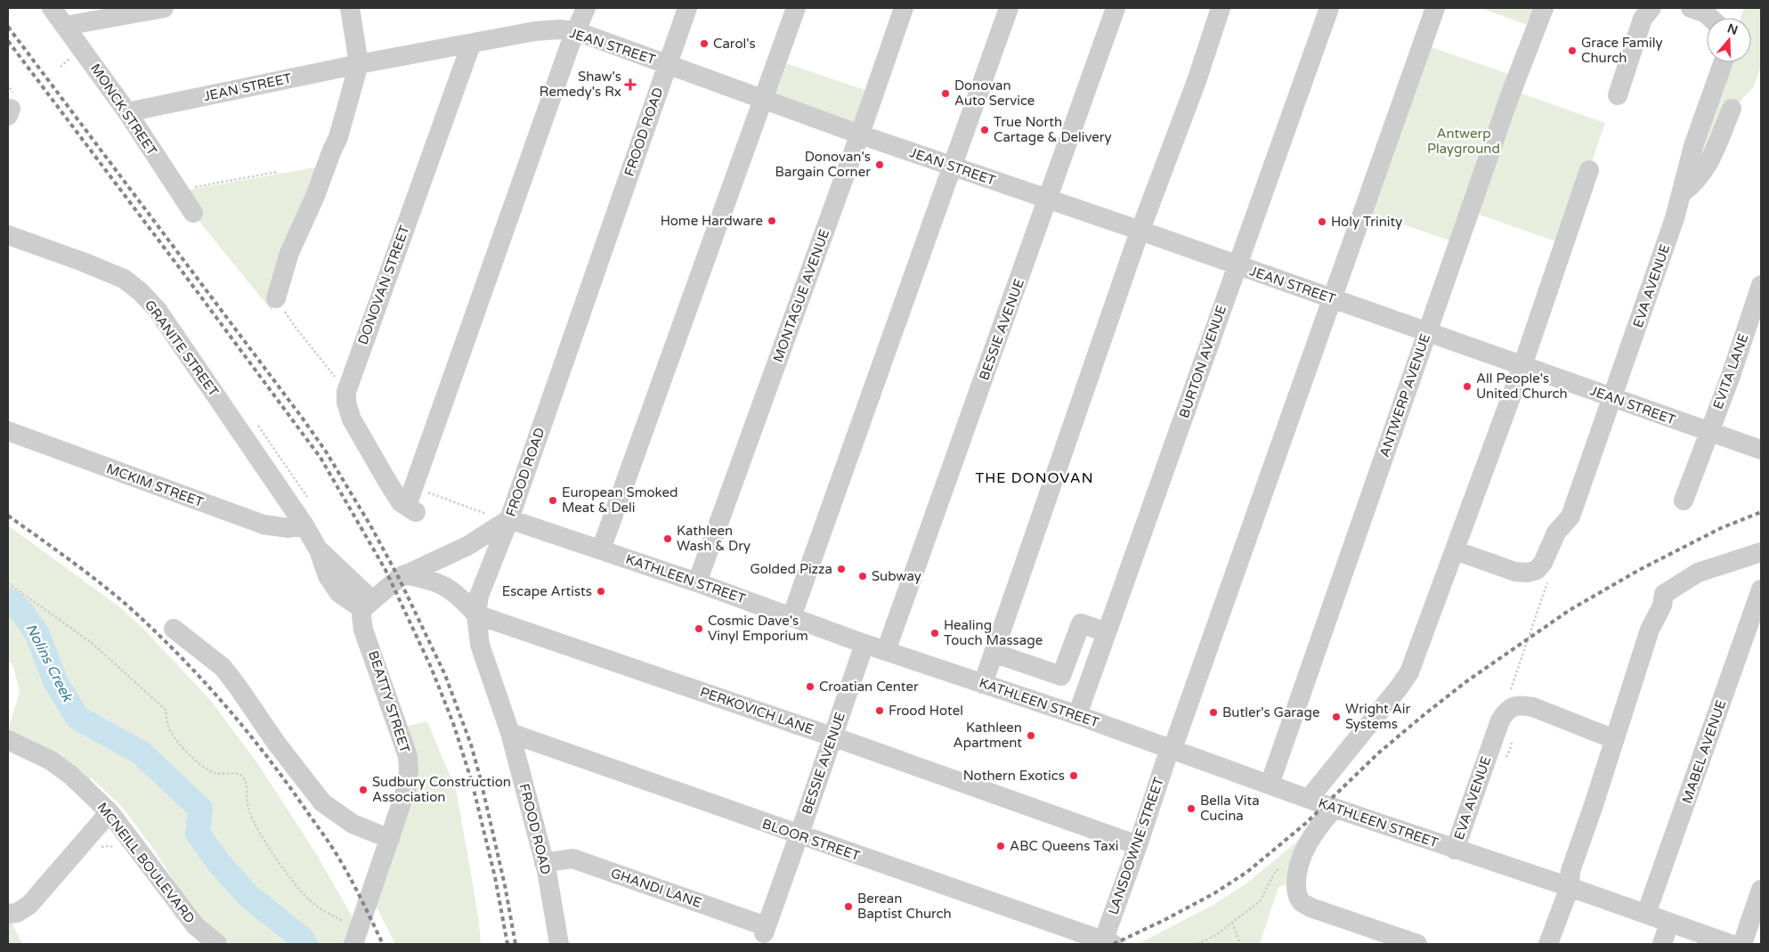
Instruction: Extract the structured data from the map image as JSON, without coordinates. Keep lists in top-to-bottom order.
{
  "streets": {
    "street": [
      "JEAN STREET",
      "MONCK STREET",
      "FROOD ROAD",
      "DONOVAN STREET",
      "EVA AVENUE",
      "MONTAGUE AVENUE",
      "BESSIE AVENUE",
      "GRANITE STREET",
      "BURTON AVENUE",
      "EVITA LANE",
      "ANTWERP AVENUE",
      "MCKIM STREET",
      "KATHLEEN STREET",
      "BEATTY STREET",
      "PERKOVICH LANE",
      "MABEL AVENUE",
      "BLOOR STREET",
      "LANSDOWNE STREET",
      "MCNEILL BOULEVARD",
      "GHANDI LANE"
    ]
  },
  "crossings": [
    ["JEAN STREET", "MONCK STREET"],
    ["JEAN STREET", "FROOD ROAD"],
    ["JEAN STREET", "DONOVAN STREET"],
    ["JEAN STREET", "EVA AVENUE"],
    ["JEAN STREET", "MONTAGUE AVENUE"],
    ["JEAN STREET", "BESSIE AVENUE"],
    ["JEAN STREET", "BURTON AVENUE"],
    ["JEAN STREET", "EVITA LANE"],
    ["JEAN STREET", "ANTWERP AVENUE"],
    ["JEAN STREET", "LANSDOWNE STREET"],
    ["FROOD ROAD", "KATHLEEN STREET"],
    ["FROOD ROAD", "PERKOVICH LANE"],
    ["FROOD ROAD", "BLOOR STREET"],
    ["FROOD ROAD", "GHANDI LANE"],
    ["EVA AVENUE", "KATHLEEN STREET"],
    ["MONTAGUE AVENUE", "KATHLEEN STREET"],
    ["BESSIE AVENUE", "KATHLEEN STREET"],
    ["BESSIE AVENUE", "PERKOVICH LANE"],
    ["BESSIE AVENUE", "BLOOR STREET"],
    ["BESSIE AVENUE", "GHANDI LANE"],
    ["GRANITE STREET", "MCKIM STREET"],
    ["BURTON AVENUE", "KATHLEEN STREET"],
    ["ANTWERP AVENUE", "KATHLEEN STREET"],
    ["KATHLEEN STREET", "MABEL AVENUE"],
    ["KATHLEEN STREET", "LANSDOWNE STREET"],
    ["PERKOVICH LANE", "LANSDOWNE STREET"],
    ["BLOOR STREET", "LANSDOWNE STREET"]
  ],
  "districts": ["THE DONOVAN"],
  "water": ["Nolins Creek"],
  "parks": ["Antwerp Playground"],
  "places": {
    "other": [
      "Carol's",
      "Grace Family Church",
      "Donovan Auto Service",
      "True North Cartage & Delivery",
      "Donovan's Bargain Corner",
      "Home Hardware",
      "Holy Trinity",
      "All People's United Church",
      "European Smoked Meat & Deli",
      "Kathleen Wash & Dry",
      "Golded Pizza",
      "Subway",
      "Escape Artists",
      "Cosmic Dave's Vinyl Emporium",
      "Healing Touch Massage",
      "Croatian Center",
      "Frood Hotel",
      "Butler's Garage",
      "Wright Air Systems",
      "Kathleen Apartment",
      "Nothern Exotics",
      "Sudbury Construction Association",
      "Bella Vita Cucina",
      "ABC Queens Taxi",
      "Berean Baptist Church"
    ],
    "health": ["Shaw's Remedy's Rx"]
  },
  "north": "top"
}
